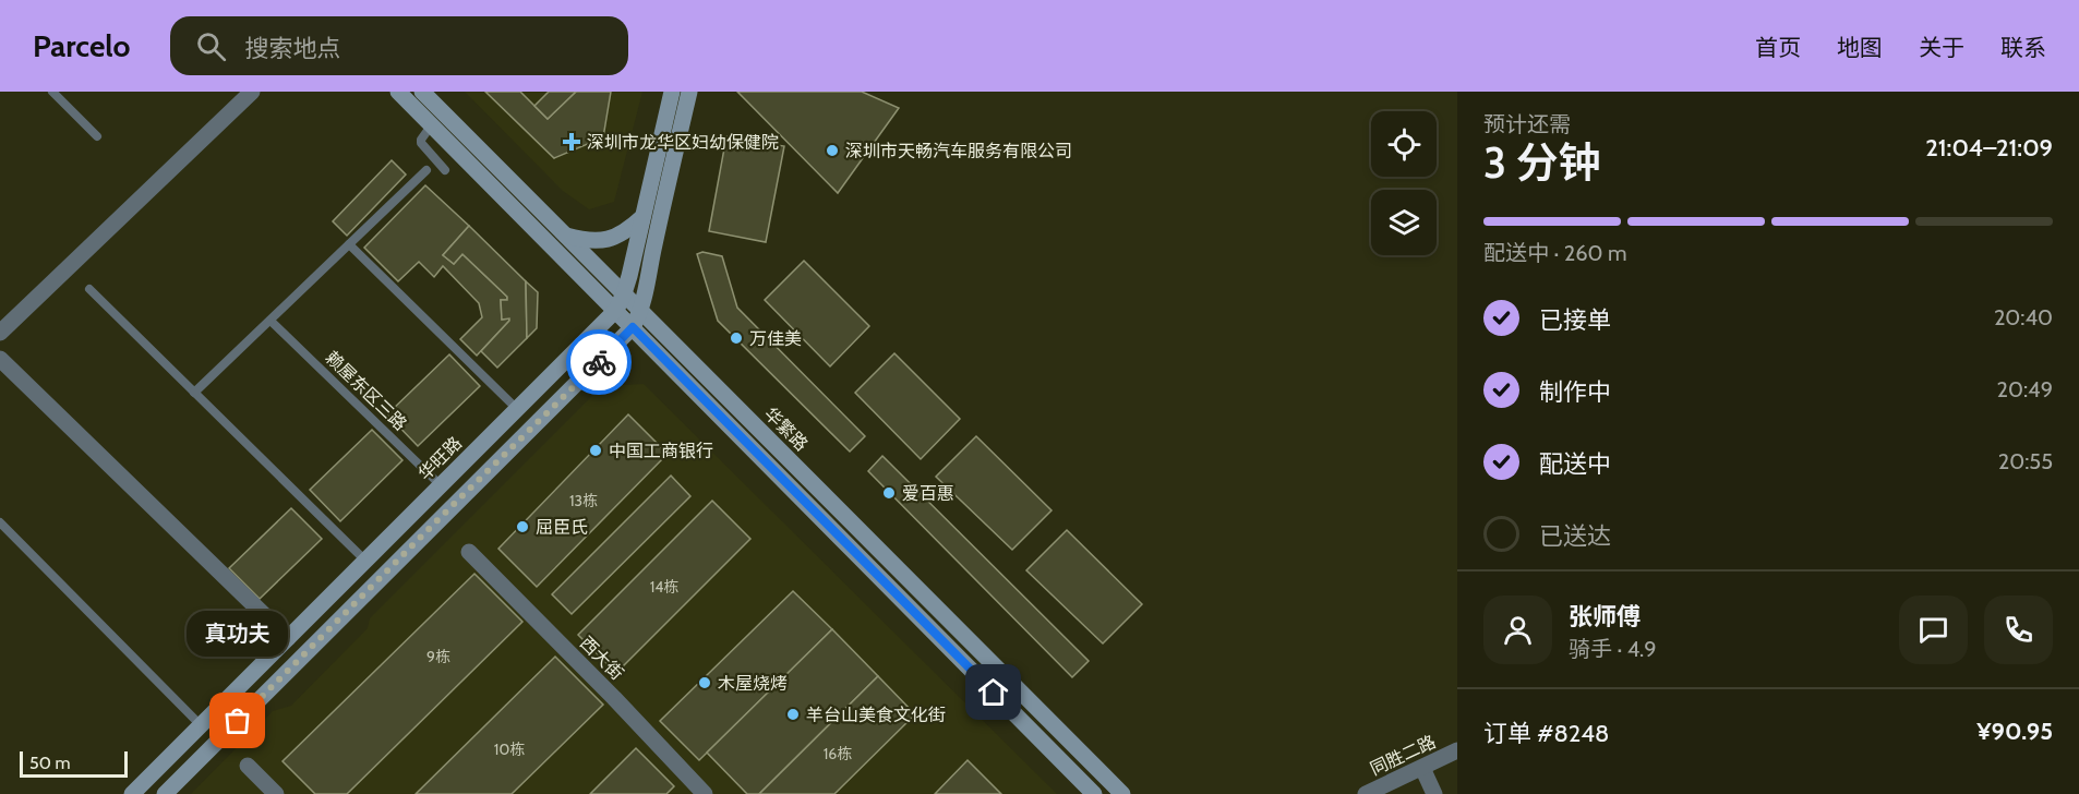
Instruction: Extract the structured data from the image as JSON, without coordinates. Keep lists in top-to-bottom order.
{
  "streets": {
    "main road": ["华繁路", "华旺路"],
    "street": ["西大街", "同胜二路"],
    "lane": ["赖屋东区三路"]
  },
  "crossings": [
    ["赖屋东区三路", "华旺路"],
    ["华繁路", "华旺路"]
  ],
  "places": {
    "health": ["深圳市龙华区妇幼保健院"],
    "other": [
      "深圳市天畅汽车服务有限公司",
      "万佳美",
      "中国工商银行",
      "爱百惠",
      "屈臣氏",
      "木屋烧烤",
      "羊台山美食文化街",
      "真功夫"
    ]
  },
  "house_numbers": [
    "13栋",
    "14栋",
    "9栋",
    "10栋",
    "16栋"
  ],
  "scale_bar": "50 m",
  "page": {
    "header": "Parcelo",
    "search": "搜索地点",
    "nav": [
      "首页",
      "地图",
      "关于",
      "联系"
    ],
    "heading": ["3 分钟", "预计还需", "21:04–21:09"],
    "panel": [
      "张师傅",
      "骑手 · 4.9",
      "订单 #8248",
      "¥90.95"
    ],
    "bar": "配送中 · 260 m",
    "list": [
      ["已接单", "20:40"],
      ["制作中", "20:49"],
      ["配送中", "20:55"],
      "已送达"
    ],
    "bubble": "真功夫",
    "scale": "50 m"
  }
}
